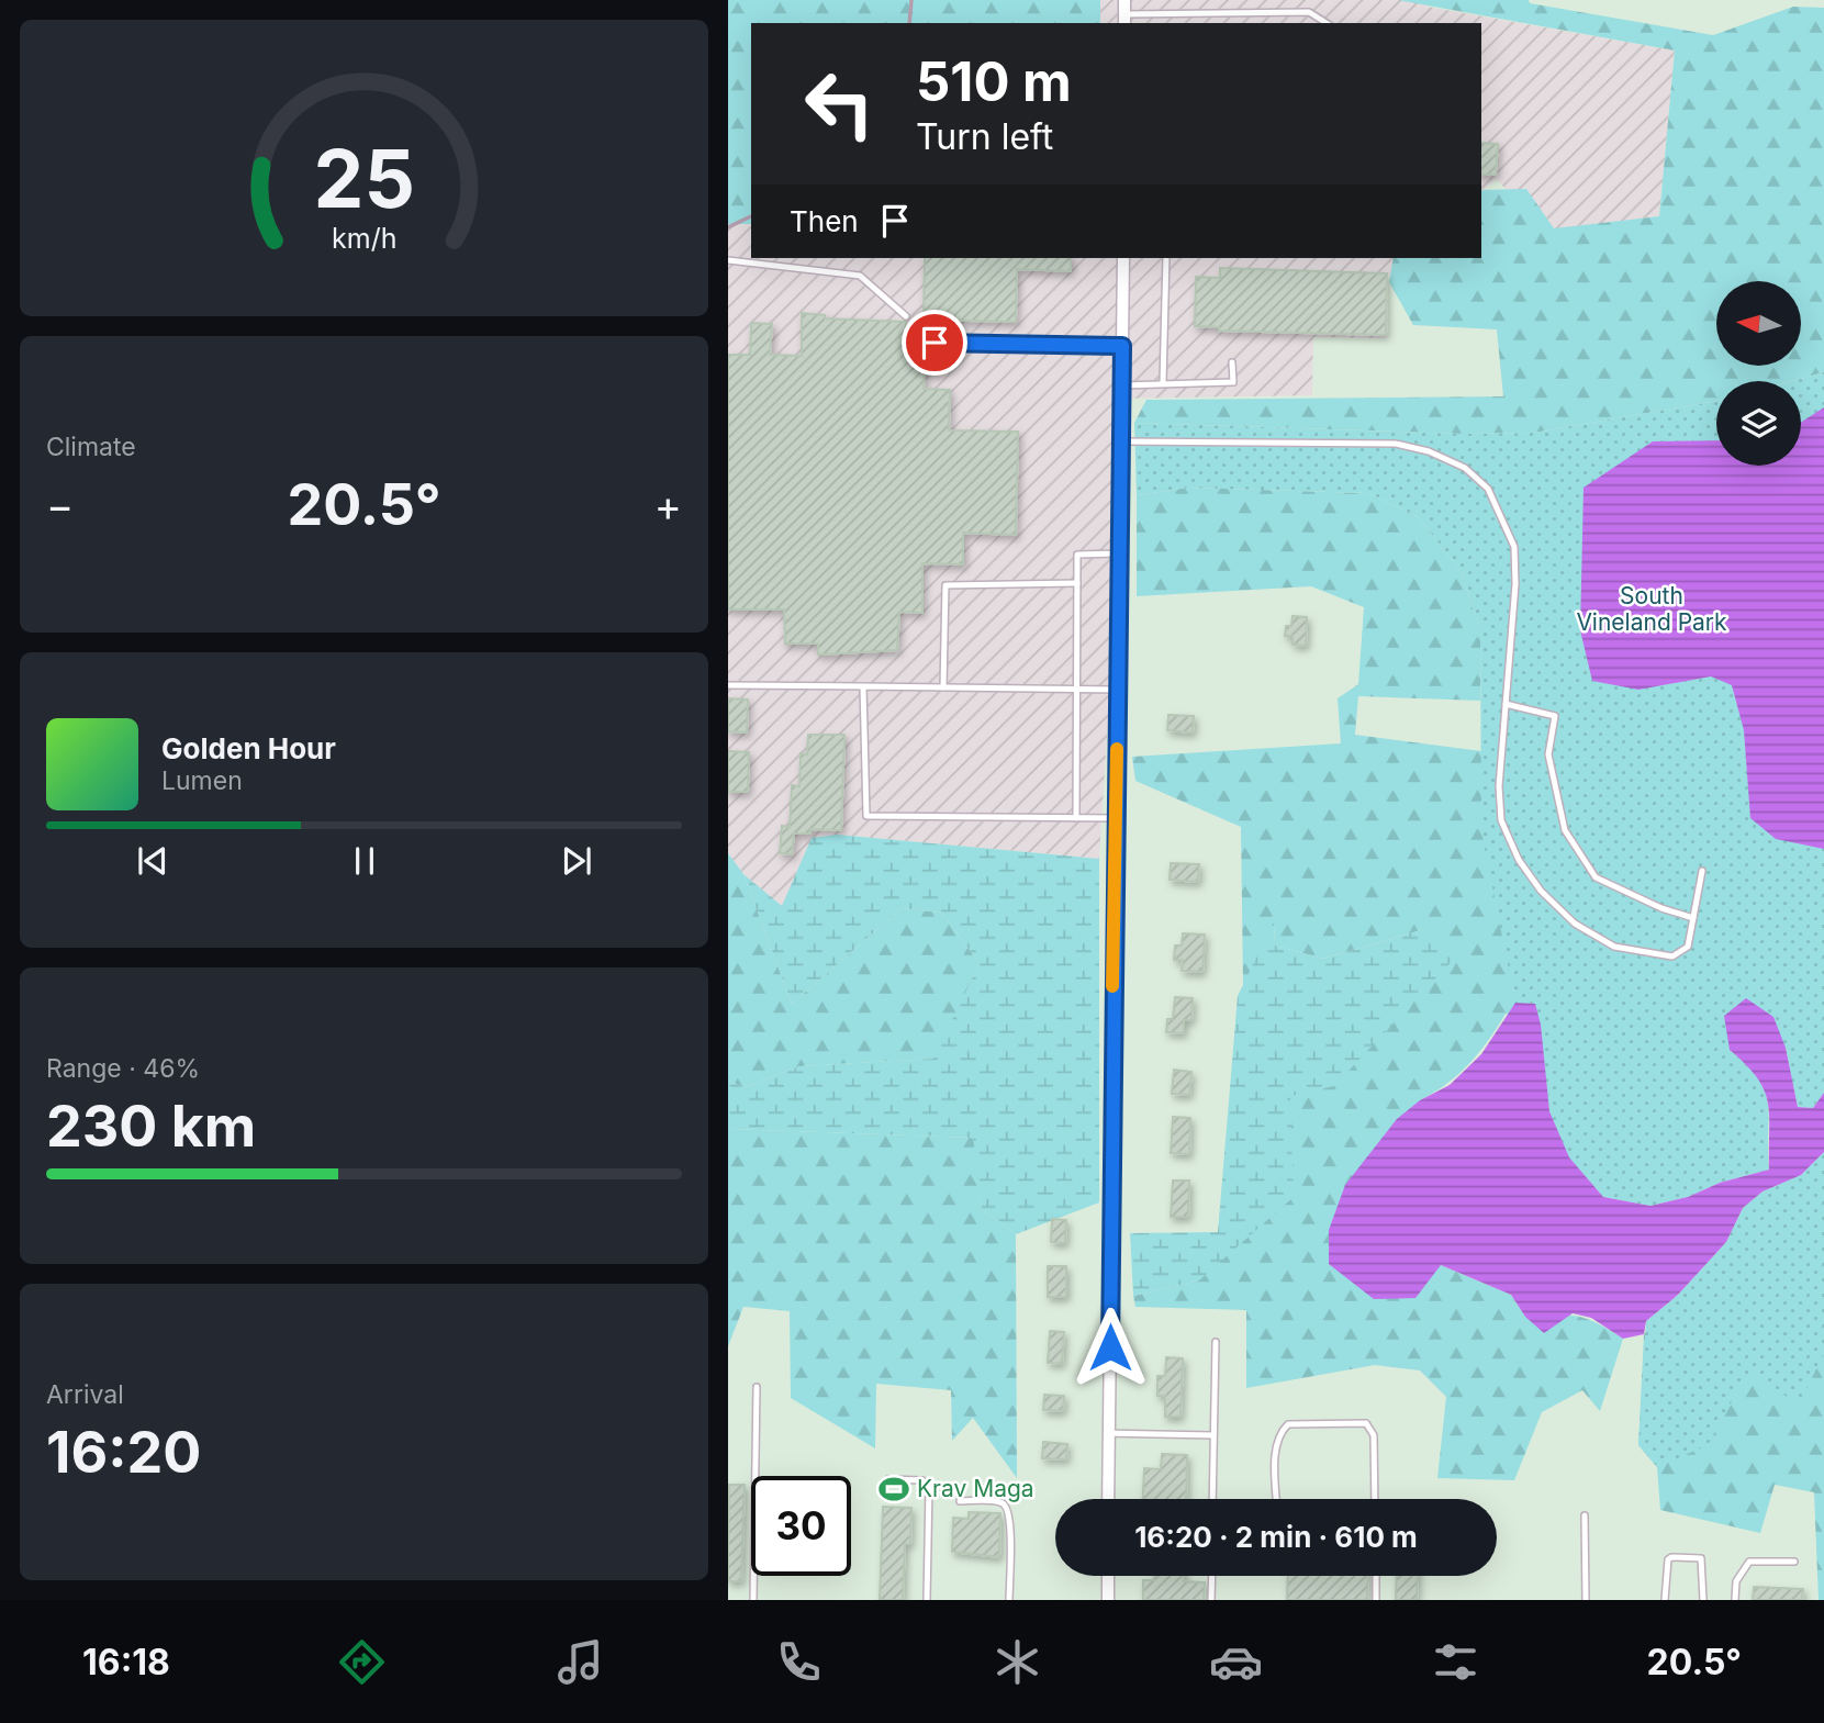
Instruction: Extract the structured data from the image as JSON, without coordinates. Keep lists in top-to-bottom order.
{
  "parks": ["South Vineland Park"],
  "places": {
    "sports": ["Krav Maga"]
  },
  "north": "left",
  "page": {
    "turn": ["510 m", "Turn left"],
    "then": "Then",
    "tile": [
      "Climate",
      ["Range · 46%", "230 km"],
      ["Arrival", "16:20"]
    ],
    "heat": ["−", "20.5°", "+"],
    "song": ["Golden Hour", "Lumen"],
    "limit": "30",
    "trip": "16:20 · 2 min · 610 m",
    "tabs": ["16:18", "20.5°"],
    "gauge": ["25", "km/h"]
  }
}
